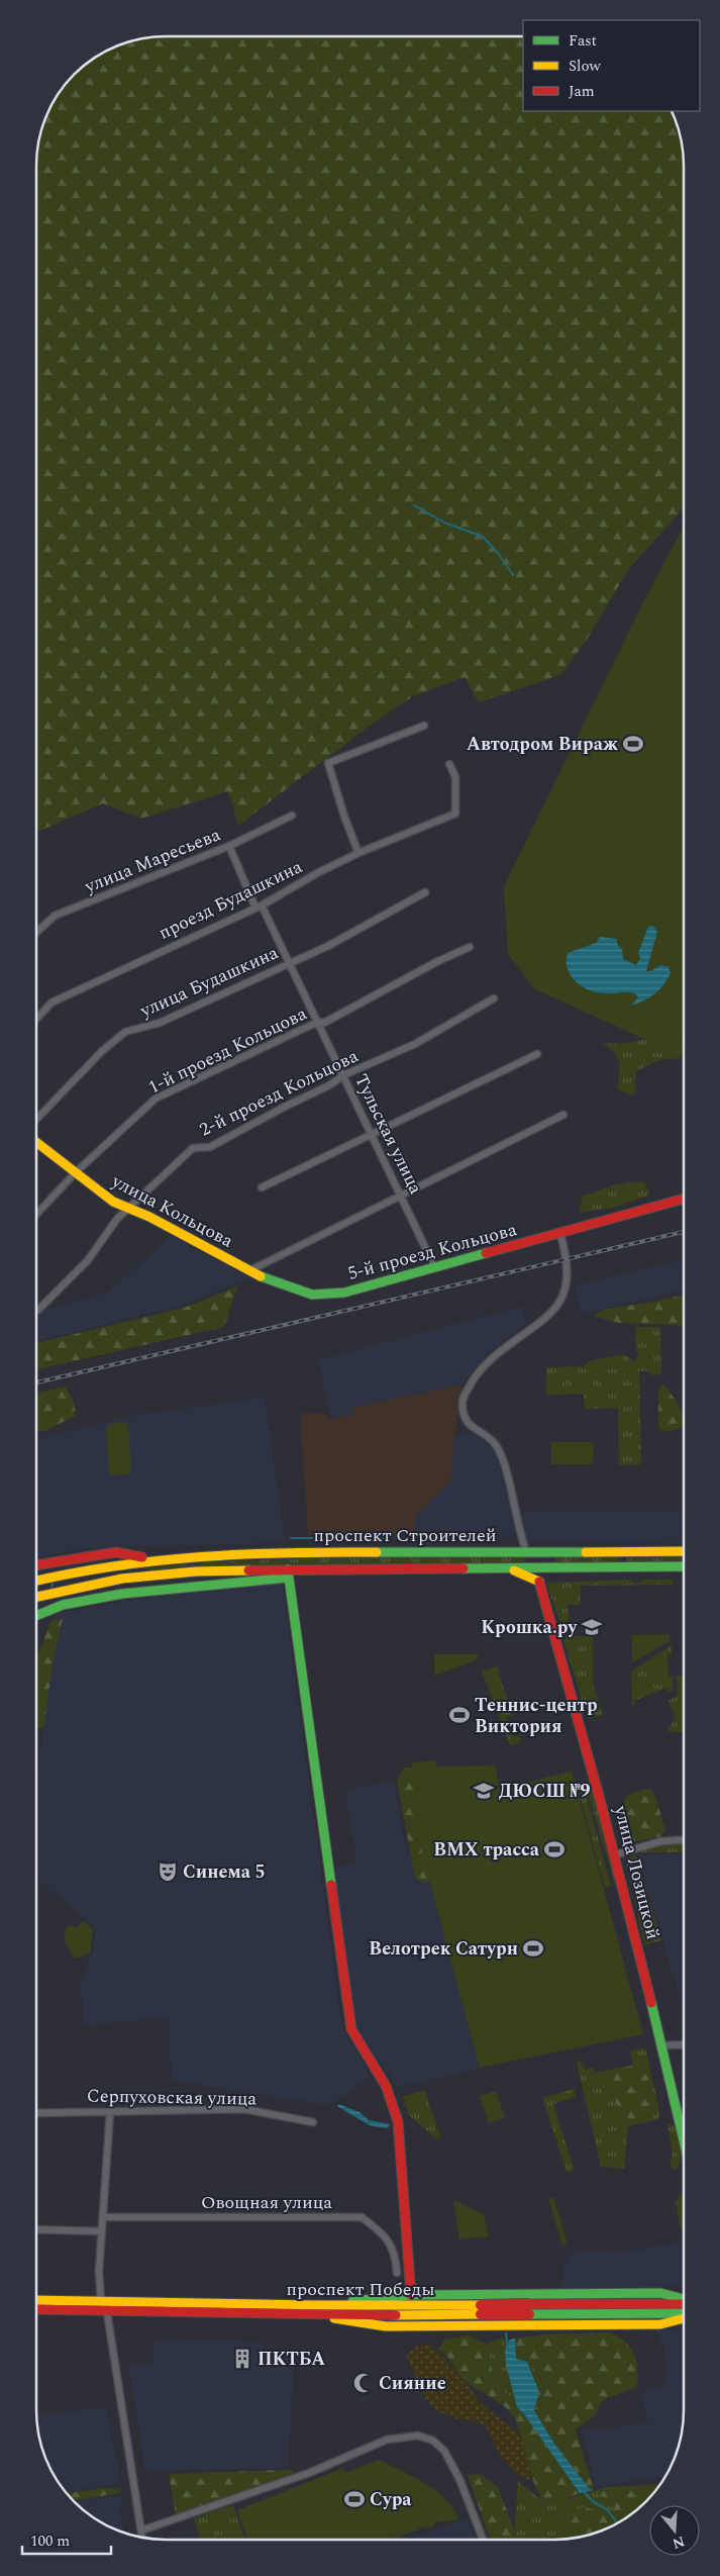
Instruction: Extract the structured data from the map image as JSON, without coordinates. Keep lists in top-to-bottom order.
{
  "streets": {
    "main road": [
      "улица Кольцова",
      "5-й проезд Кольцова",
      "проспект Строителей",
      "улица Лозицкой",
      "проспект Победы"
    ],
    "street": [
      "улица Маресьева",
      "проезд Будашкина",
      "улица Будашкина",
      "1-й проезд Кольцова",
      "2-й проезд Кольцова",
      "Тульская улица",
      "Серпуховская улица",
      "Овощная улица"
    ]
  },
  "crossings": [
    ["улица Маресьева", "Тульская улица"],
    ["проезд Будашкина", "Тульская улица"],
    ["улица Будашкина", "Тульская улица"],
    ["1-й проезд Кольцова", "Тульская улица"],
    ["1-й проезд Кольцова", "улица Кольцова"],
    ["2-й проезд Кольцова", "Тульская улица"],
    ["2-й проезд Кольцова", "улица Кольцова"],
    ["Тульская улица", "5-й проезд Кольцова"],
    ["улица Кольцова", "5-й проезд Кольцова"]
  ],
  "places": {
    "sports": [
      "Автодром Вираж",
      "Теннис-центр Виктория",
      "BMX трасса",
      "Велотрек Сатурн",
      "Сура"
    ],
    "school or university": ["Крошка.ру", "ДЮСШ №9"],
    "theatre": ["Синема 5"],
    "building": ["ПКТБА"],
    "mosque": ["Сияние"]
  },
  "legend": ["Fast", "Slow", "Jam"],
  "scale_bar": "100 m",
  "north": "bottom"
}
